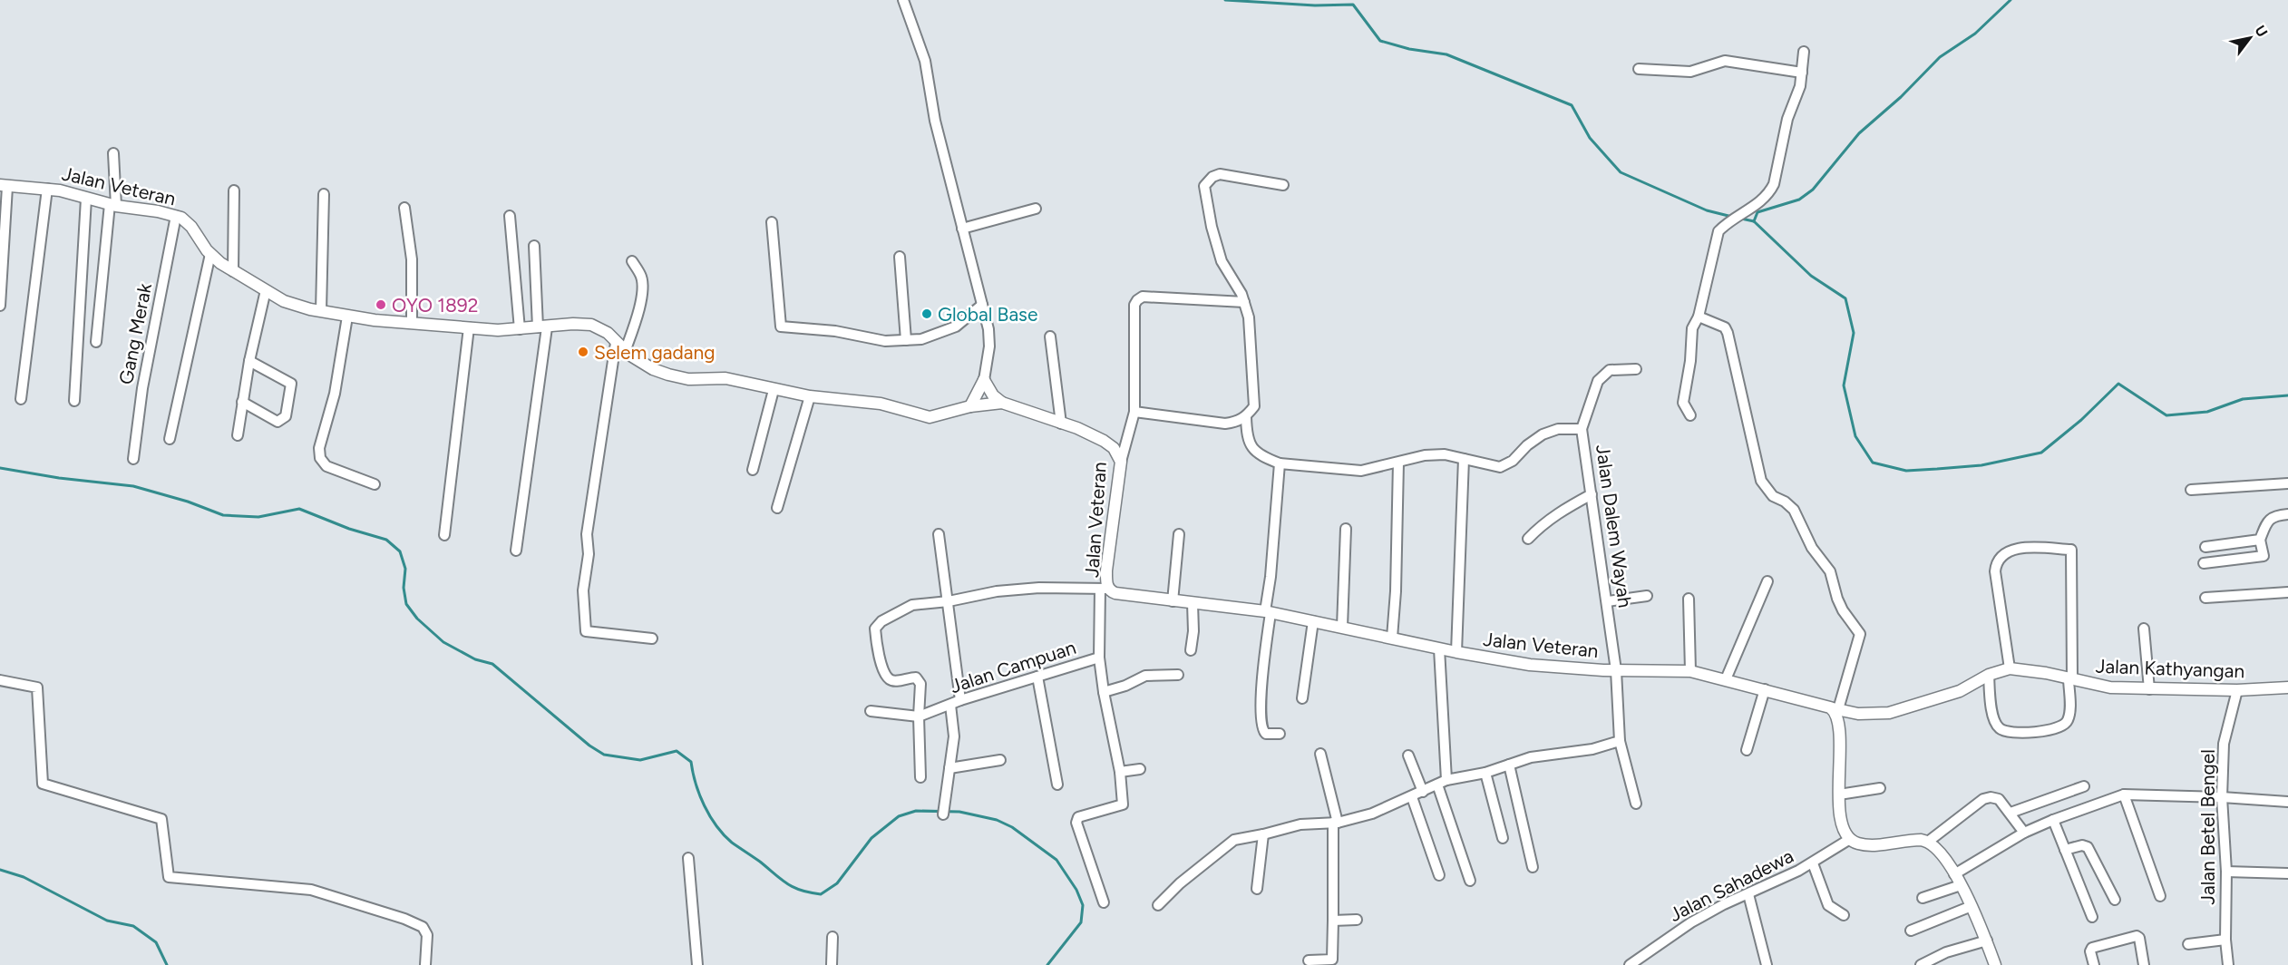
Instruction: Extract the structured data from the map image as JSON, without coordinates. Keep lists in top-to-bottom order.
{
  "streets": {
    "street": [
      "Jalan Veteran",
      "Gang Merak",
      "Jalan Dalem Wayah",
      "Jalan Campuan",
      "Jalan Kathyangan",
      "Jalan Betel Bengel",
      "Jalan Sahadewa"
    ]
  },
  "crossings": [
    ["Jalan Veteran", "Gang Merak"],
    ["Jalan Veteran", "Jalan Dalem Wayah"],
    ["Jalan Veteran", "Jalan Campuan"],
    ["Jalan Veteran", "Jalan Kathyangan"],
    ["Jalan Kathyangan", "Jalan Betel Bengel"]
  ],
  "places": ["OYO 1892", "Global Base", "Selem gadang"],
  "north": "top right"
}
